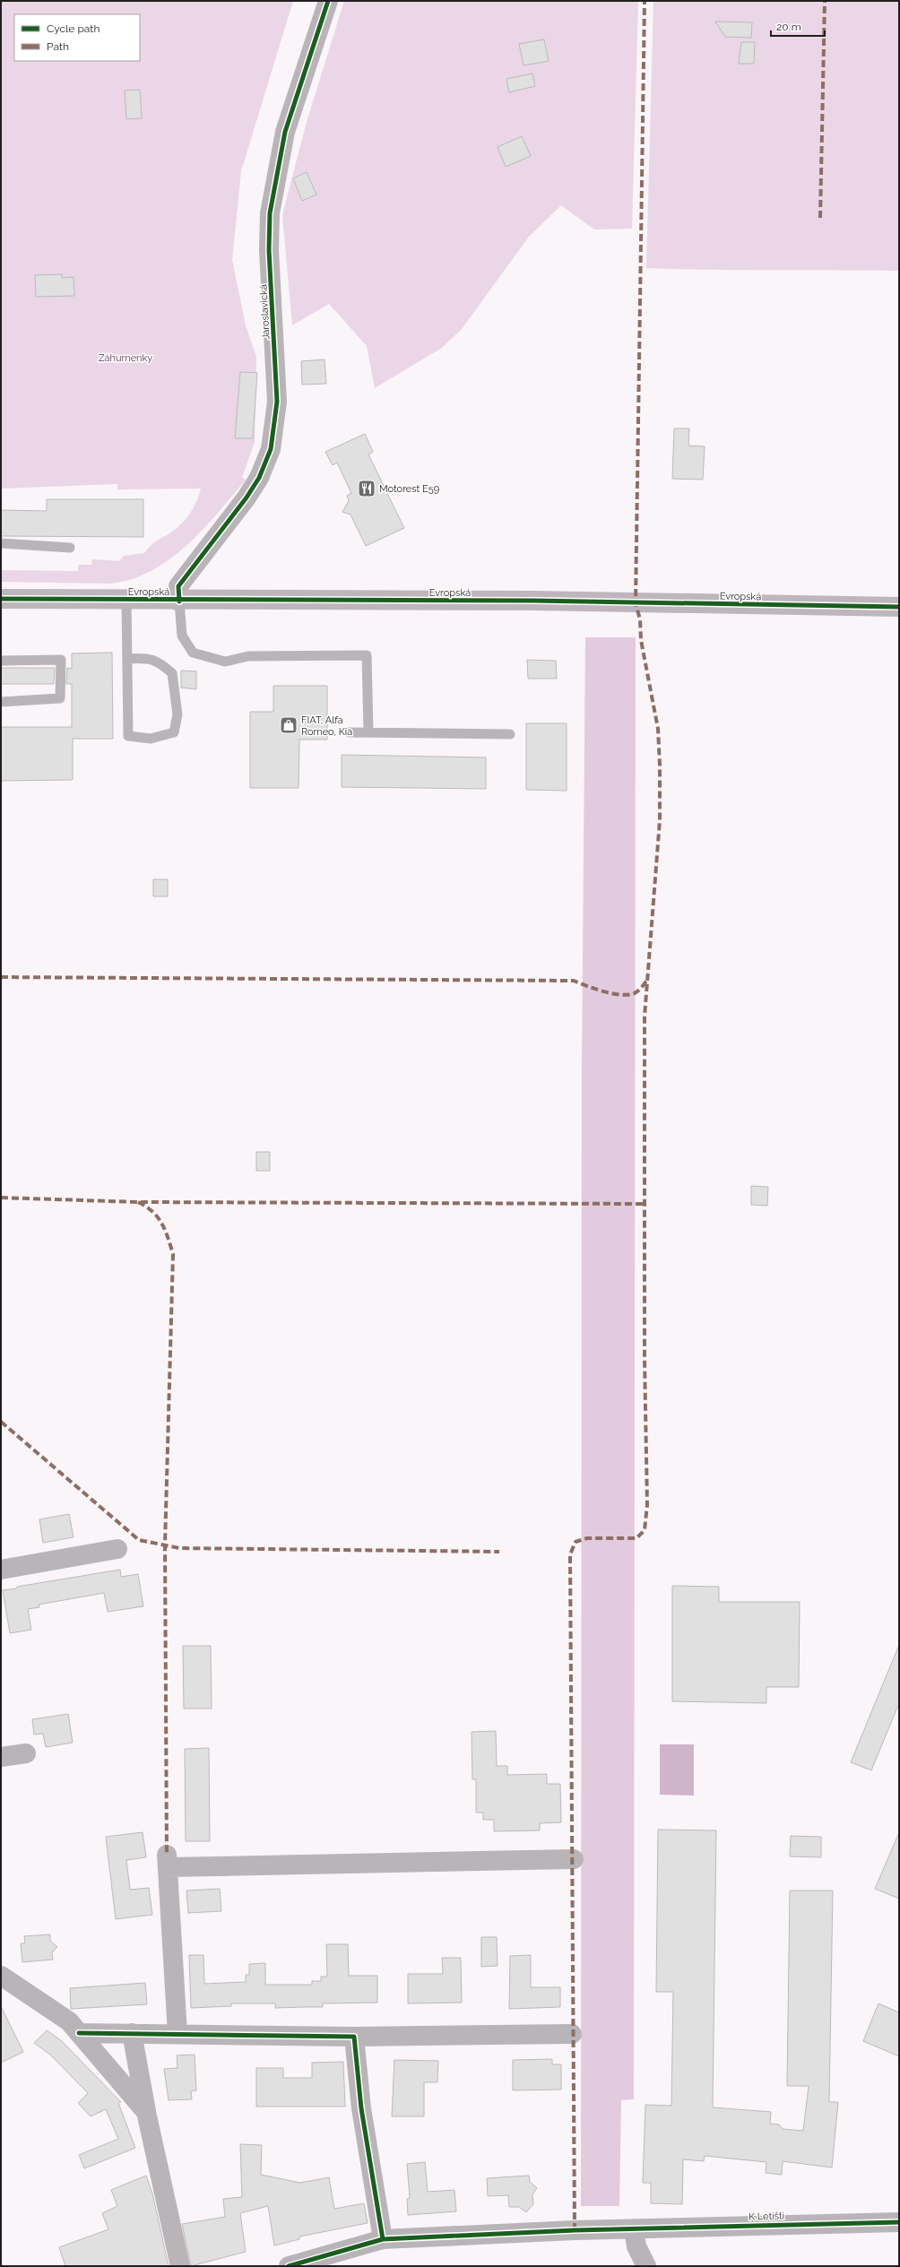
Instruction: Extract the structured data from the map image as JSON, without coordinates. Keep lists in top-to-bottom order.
{
  "streets": {
    "main road": ["Evropská"],
    "street": ["Jaroslavická", "K Letišti"]
  },
  "crossings": [
    ["Jaroslavická", "Evropská"]
  ],
  "parks": ["Záhumenky"],
  "places": {
    "restaurant": ["Motorest E59"],
    "shop": ["FIAT, Alfa Romeo, Kia"]
  },
  "legend": ["Cycle path", "Path"],
  "scale_bar": "20 m"
}
